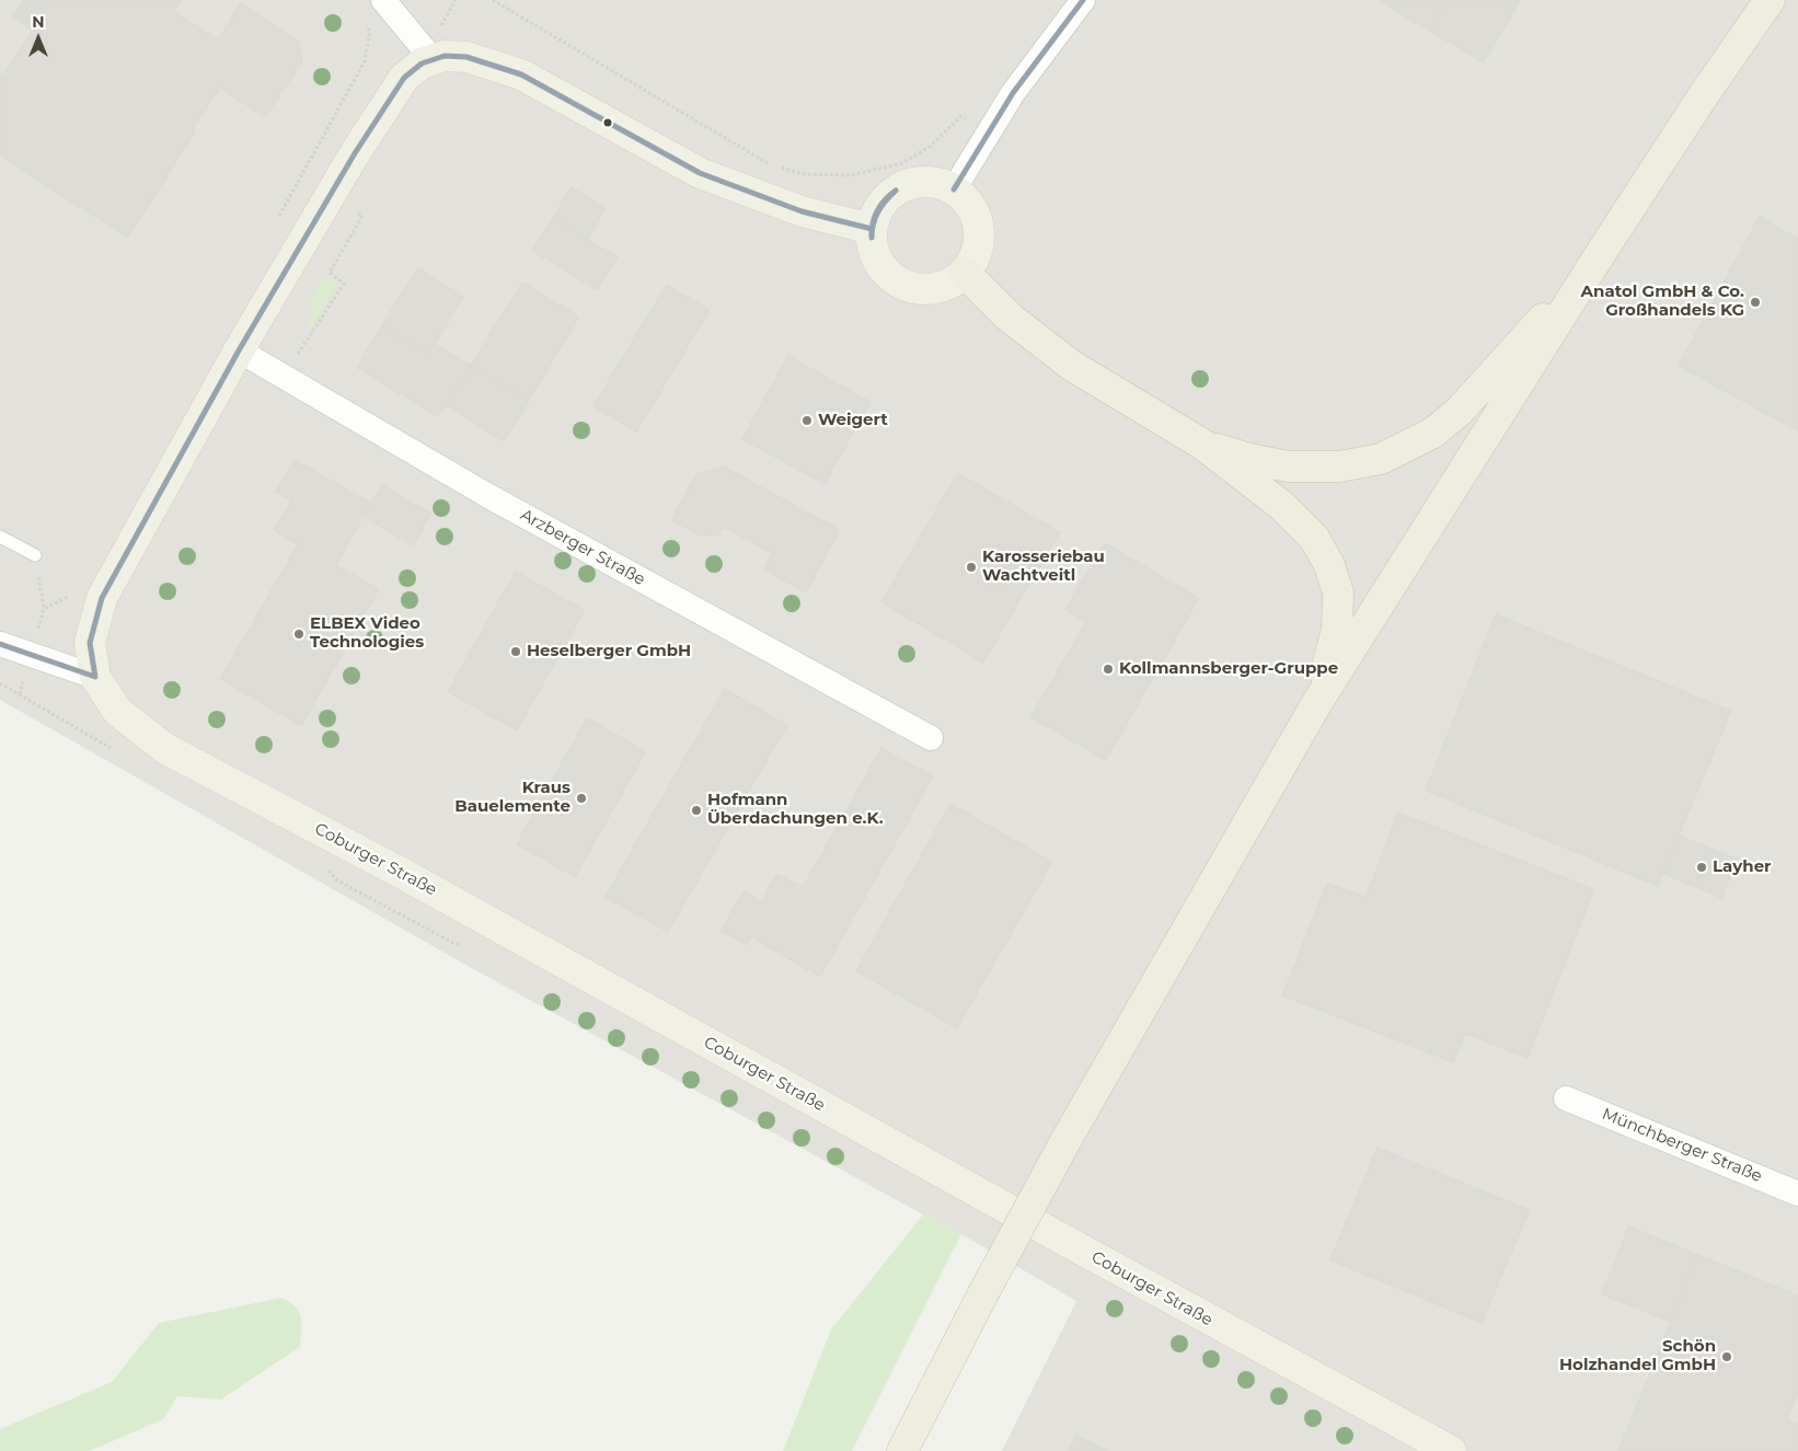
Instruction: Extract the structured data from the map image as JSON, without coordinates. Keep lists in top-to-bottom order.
{
  "streets": {
    "main road": ["Coburger Straße"],
    "street": ["Arzberger Straße", "Münchberger Straße"]
  },
  "places": [
    "Anatol GmbH & Co. Großhandels KG",
    "Weigert",
    "Karosseriebau Wachtveitl",
    "ELBEX Video Technologies",
    "Heselberger GmbH",
    "Kollmannsberger-Gruppe",
    "Kraus Bauelemente",
    "Hofmann Überdachungen e.K.",
    "Layher",
    "Schön Holzhandel GmbH"
  ],
  "north": "top"
}
